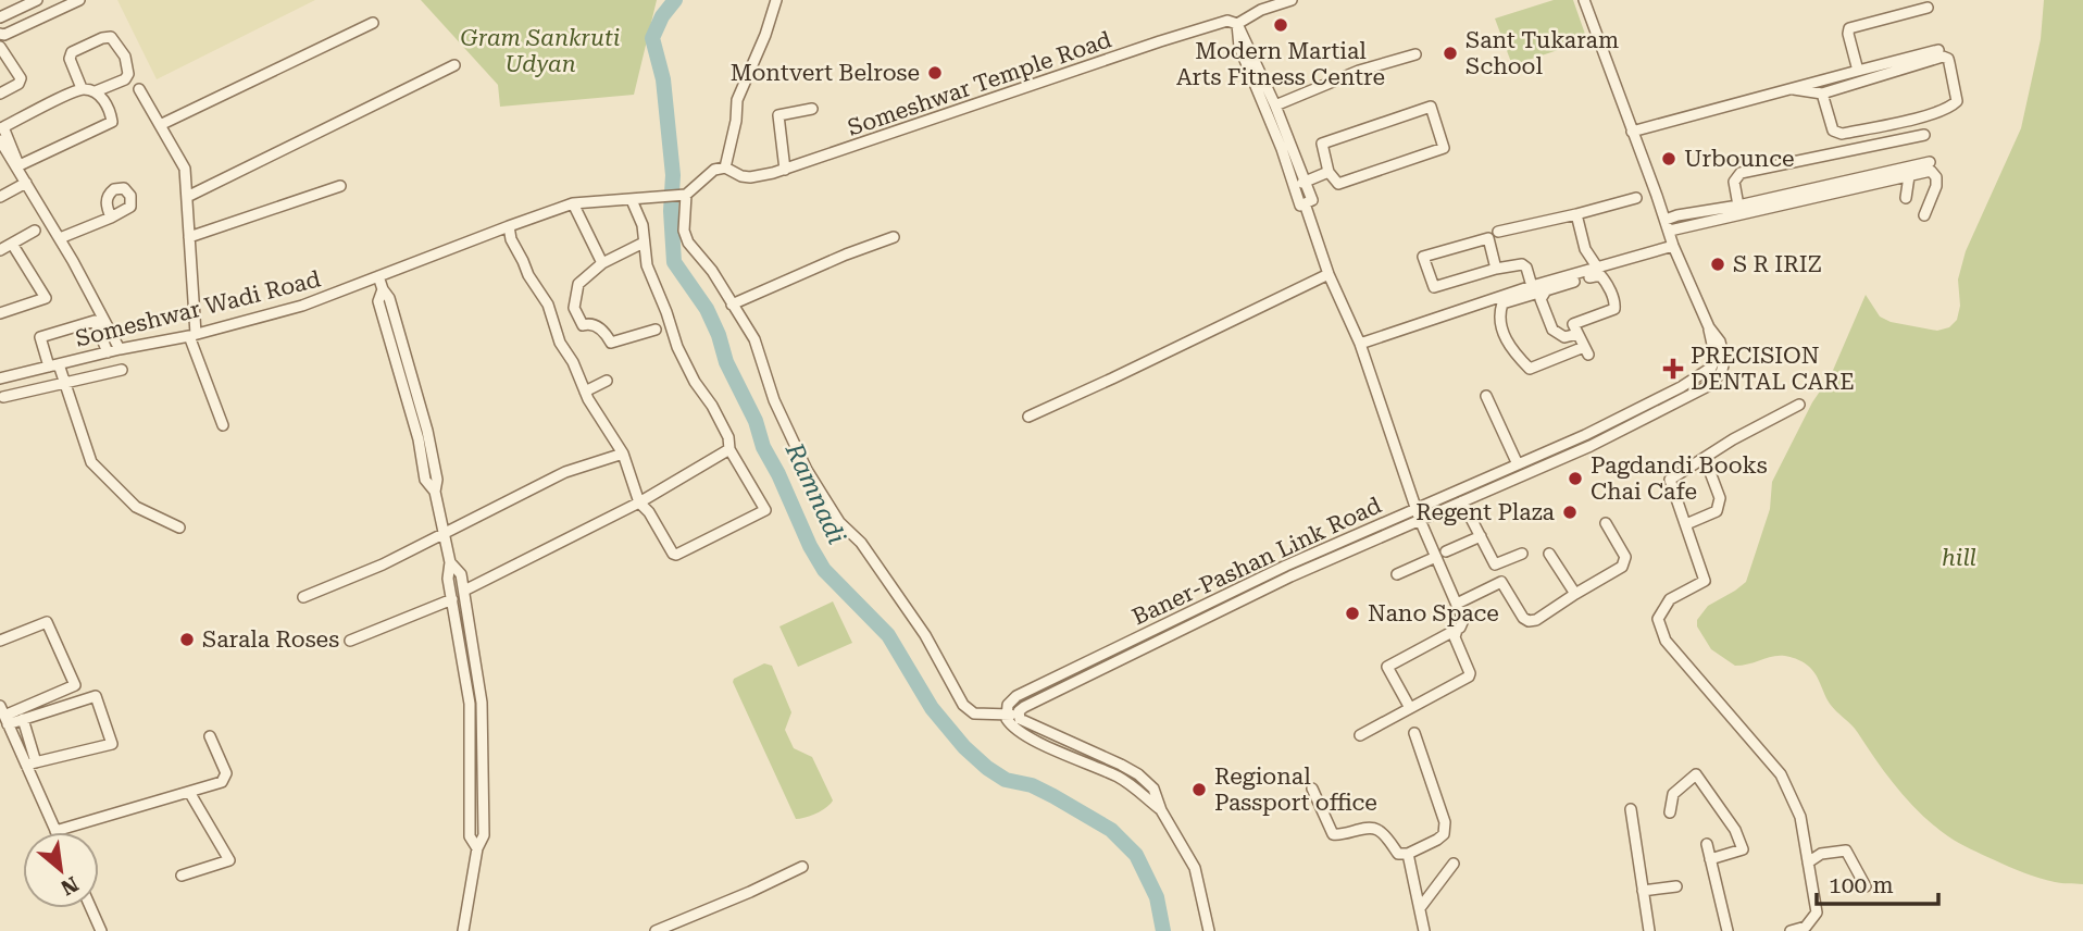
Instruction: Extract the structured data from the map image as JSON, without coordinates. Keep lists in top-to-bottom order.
{
  "streets": {
    "street": ["Someshwar Temple Road", "Someshwar Wadi Road", "Baner-Pashan Link Road"]
  },
  "water": ["Ramnadi"],
  "parks": ["Gram Sankruti Udyan", "hill"],
  "places": {
    "other": [
      "Modern Martial Arts Fitness Centre",
      "Sant Tukaram School",
      "Montvert Belrose",
      "Urbounce",
      "S R IRIZ",
      "Pagdandi Books Chai Cafe",
      "Regent Plaza",
      "Nano Space",
      "Sarala Roses",
      "Regional Passport office"
    ],
    "health": ["PRECISION DENTAL CARE"]
  },
  "scale_bar": "100 m",
  "north": "bottom right"
}
